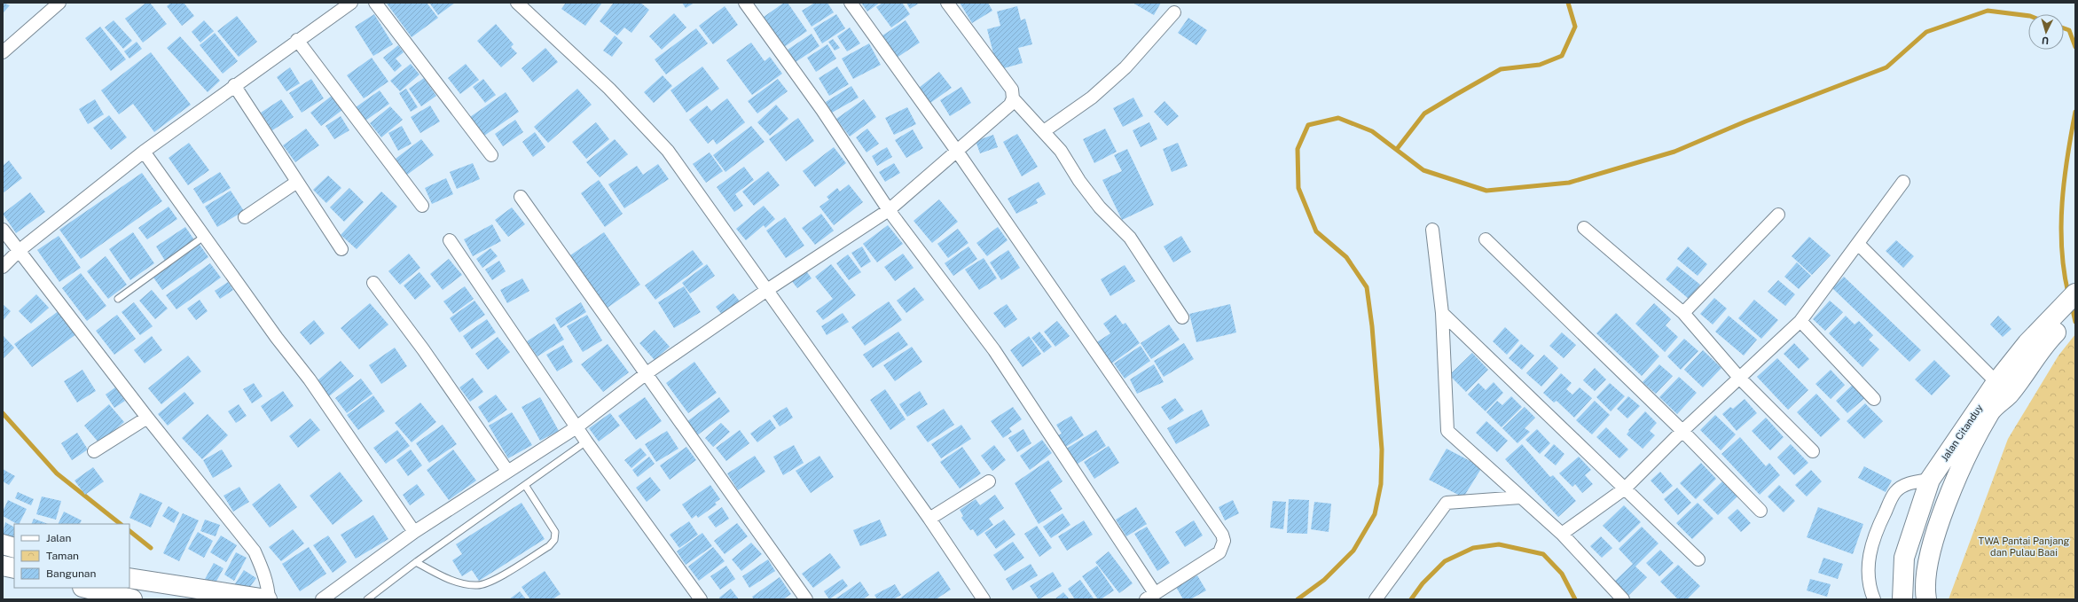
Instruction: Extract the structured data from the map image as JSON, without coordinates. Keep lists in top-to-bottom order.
{
  "streets": {
    "main road": ["Jalan Citanduy"]
  },
  "parks": ["TWA Pantai Panjang dan Pulau Baai"],
  "legend": ["Jalan", "Taman", "Bangunan"],
  "north": "bottom"
}
